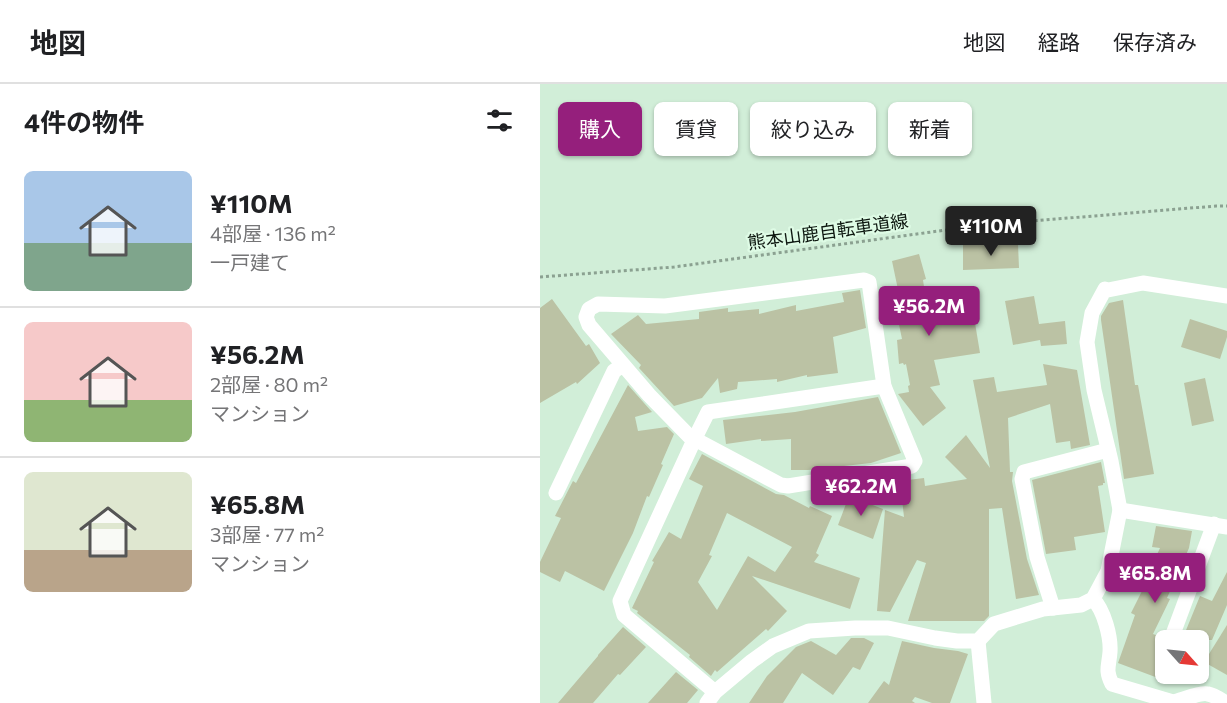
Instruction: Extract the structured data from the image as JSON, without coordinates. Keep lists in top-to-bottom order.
{
  "streets": {
    "path": ["熊本山鹿自転車道線"]
  },
  "north": "bottom right",
  "page": {
    "header": "地図",
    "nav": ["地図", "経路", "保存済み"],
    "heading": "4件の物件",
    "chip": [
      "購入",
      "賃貸",
      "絞り込み",
      "新着"
    ],
    "list": [
      {
        "name": "¥110M",
        "note": "4部屋 · 136 m² · 一戸建て"
      },
      {
        "name": "¥56.2M",
        "note": "2部屋 · 80 m² · マンション"
      },
      {
        "name": "¥65.8M",
        "note": "3部屋 · 77 m² · マンション"
      }
    ],
    "price": [
      "¥110M",
      "¥56.2M",
      "¥62.2M",
      "¥65.8M"
    ]
  }
}
